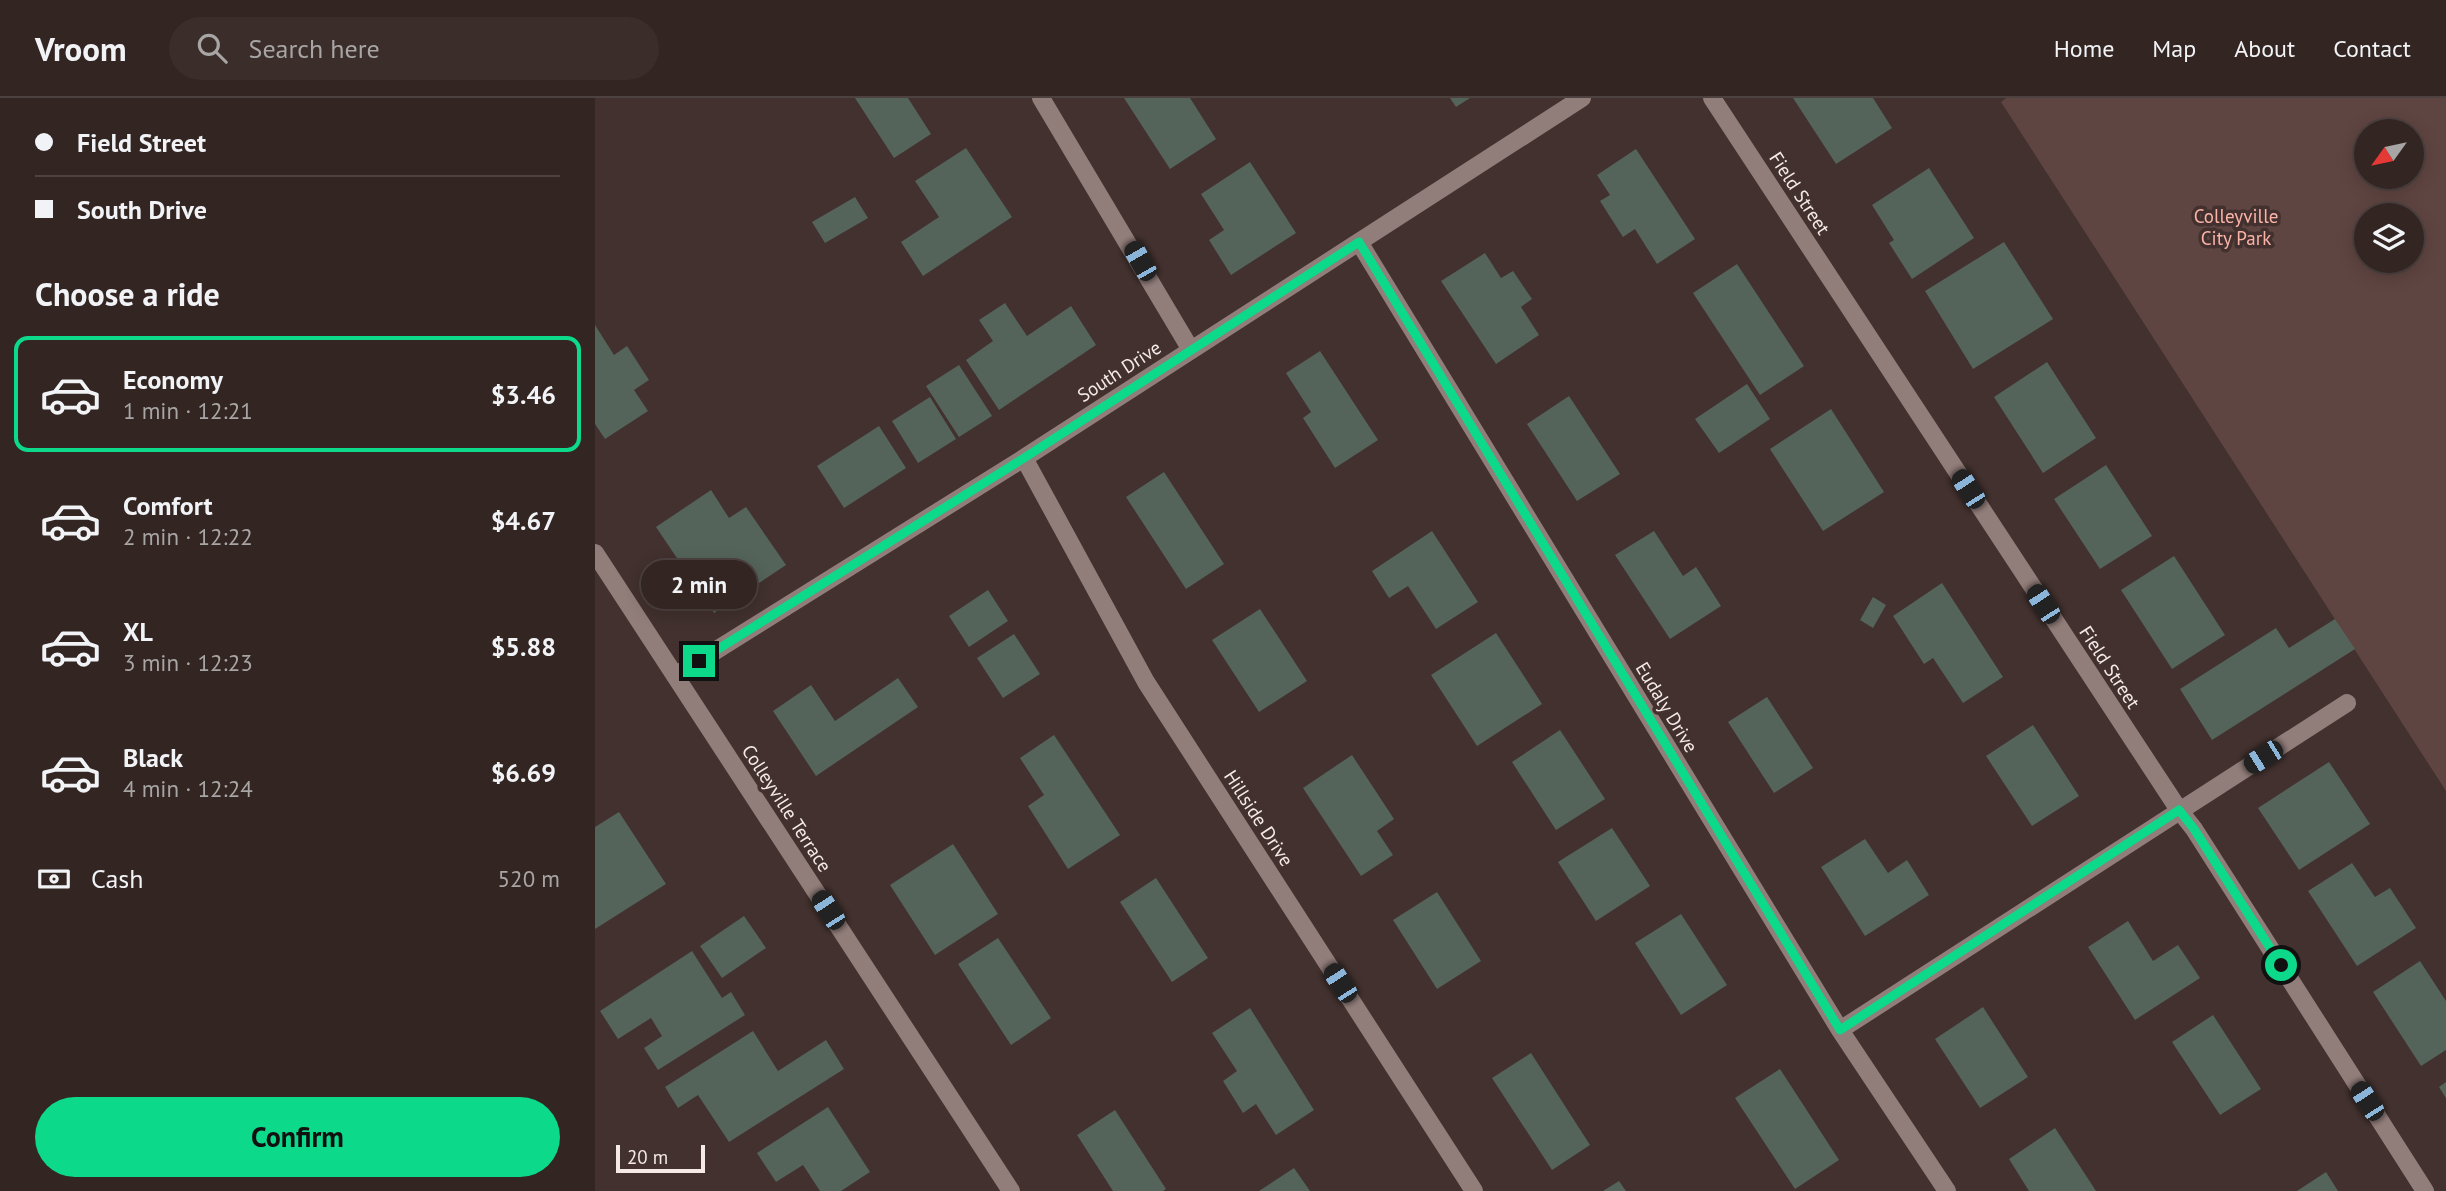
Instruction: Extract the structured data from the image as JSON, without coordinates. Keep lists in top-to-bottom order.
{
  "streets": {
    "street": [
      "Field Street",
      "South Drive",
      "Eudaly Drive",
      "Colleyville Terrace",
      "Hillside Drive"
    ]
  },
  "crossings": [
    ["South Drive", "Eudaly Drive"],
    ["South Drive", "Colleyville Terrace"],
    ["South Drive", "Hillside Drive"]
  ],
  "parks": ["Colleyville City Park"],
  "scale_bar": "20 m",
  "north": "bottom left",
  "page": {
    "header": "Vroom",
    "search": "Search here",
    "nav": [
      "Home",
      "Map",
      "About",
      "Contact"
    ],
    "banner": ["Field Street", "South Drive"],
    "heading": "Choose a ride",
    "list": [
      {
        "name": "Economy",
        "note": "1 min · 12:21",
        "value": "$3.46"
      },
      {
        "name": "Comfort",
        "note": "2 min · 12:22",
        "value": "$4.67"
      },
      {
        "name": "XL",
        "note": "3 min · 12:23",
        "value": "$5.88"
      },
      {
        "name": "Black",
        "note": "4 min · 12:24",
        "value": "$6.69"
      }
    ],
    "bubble": "2 min",
    "pay": ["Cash", "520 m"],
    "buttons": "Confirm",
    "scale": "20 m"
  }
}
